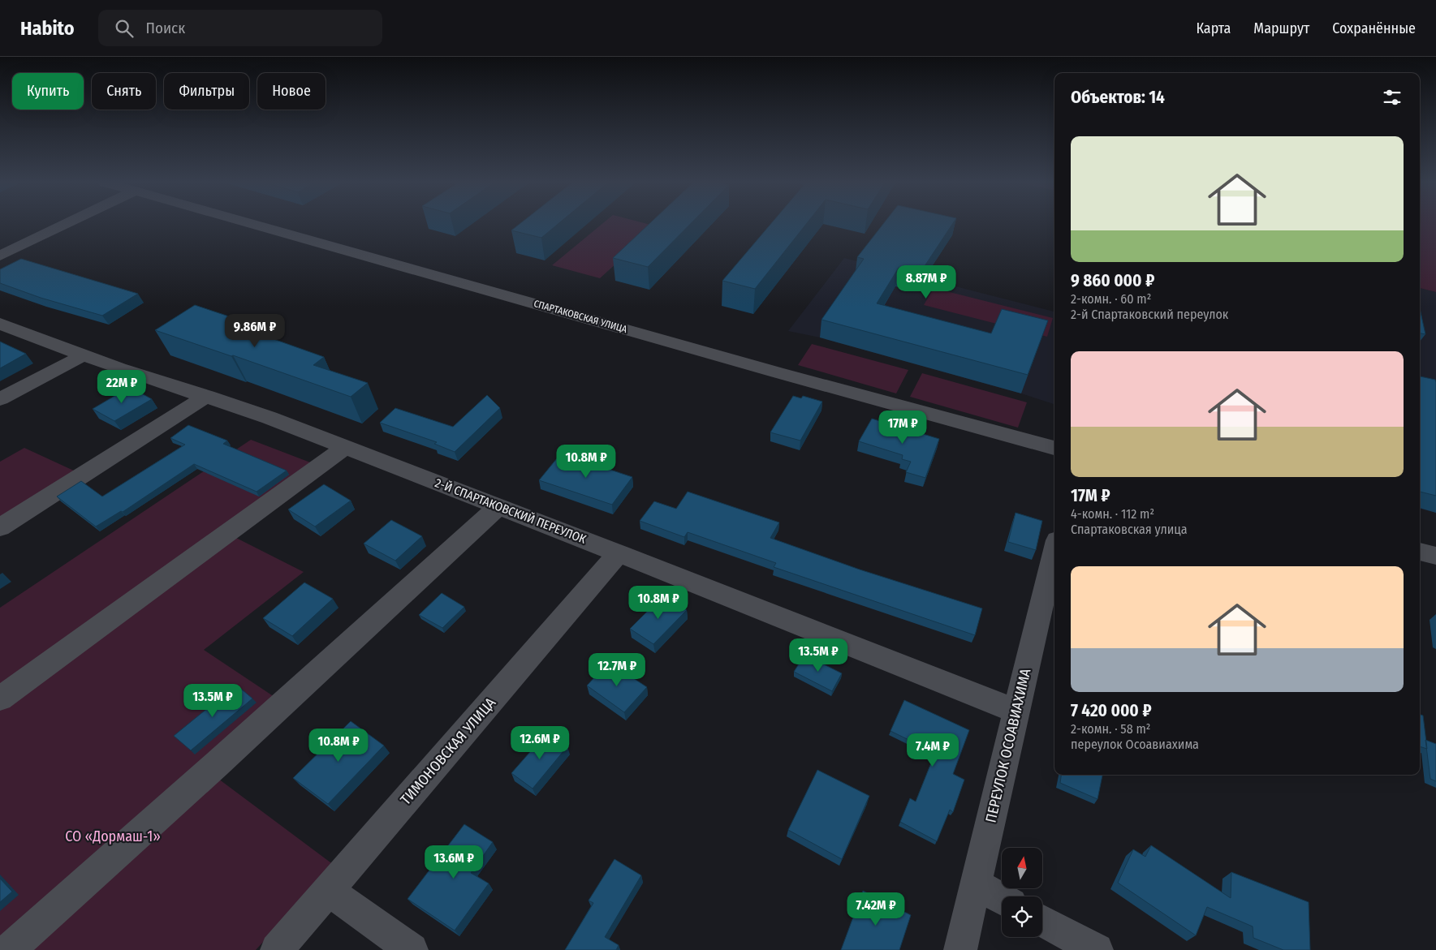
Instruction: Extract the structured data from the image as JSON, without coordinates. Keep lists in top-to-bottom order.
{
  "streets": {
    "street": [
      "СПАРТАКОВСКАЯ УЛИЦА",
      "2-Й СПАРТАКОВСКИЙ ПЕРЕУЛОК",
      "ПЕРЕУЛОК ОСОАВИАХИМА",
      "ТИМОНОВСКАЯ УЛИЦА"
    ]
  },
  "crossings": [
    ["2-Й СПАРТАКОВСКИЙ ПЕРЕУЛОК", "ПЕРЕУЛОК ОСОАВИАХИМА"],
    ["2-Й СПАРТАКОВСКИЙ ПЕРЕУЛОК", "ТИМОНОВСКАЯ УЛИЦА"]
  ],
  "parks": ["СО «Дормаш-1»"],
  "north": "top",
  "page": {
    "header": "Habito",
    "search": "Поиск",
    "nav": ["Карта", "Маршрут", "Сохранённые"],
    "chip": [
      "Купить",
      "Снять",
      "Фильтры",
      "Новое"
    ],
    "heading": "Объектов: 14",
    "list": [
      {
        "name": "9 860 000 ₽",
        "note": "2-комн. · 60 m² · 2-й Спартаковский переулок"
      },
      {
        "name": "17M ₽",
        "note": "4-комн. · 112 m² · Спартаковская улица"
      },
      {
        "name": "7 420 000 ₽",
        "note": "2-комн. · 58 m² · переулок Осоавиахима"
      }
    ],
    "price": [
      "8.87M ₽",
      "9.86M ₽",
      "22M ₽",
      "17M ₽",
      "10.8M ₽",
      "10.8M ₽",
      "13.5M ₽",
      "12.7M ₽",
      "13.5M ₽",
      "12.6M ₽",
      "10.8M ₽",
      "7.4M ₽",
      "13.6M ₽",
      "7.42M ₽"
    ]
  }
}
